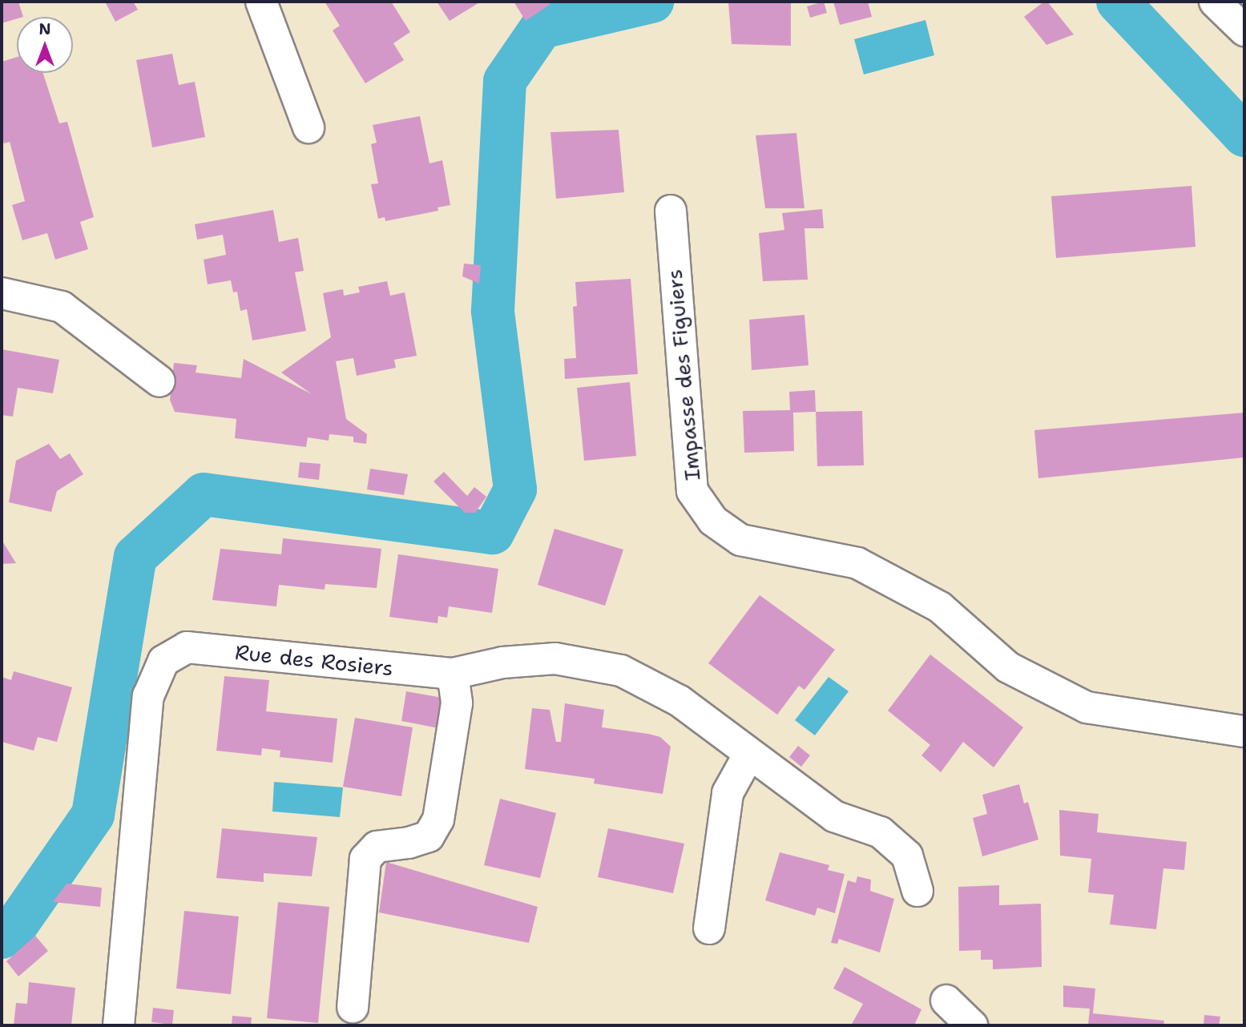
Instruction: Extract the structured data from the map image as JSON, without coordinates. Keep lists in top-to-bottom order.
{
  "streets": {
    "street": ["Impasse des Figuiers", "Rue des Rosiers"]
  },
  "north": "top"
}
